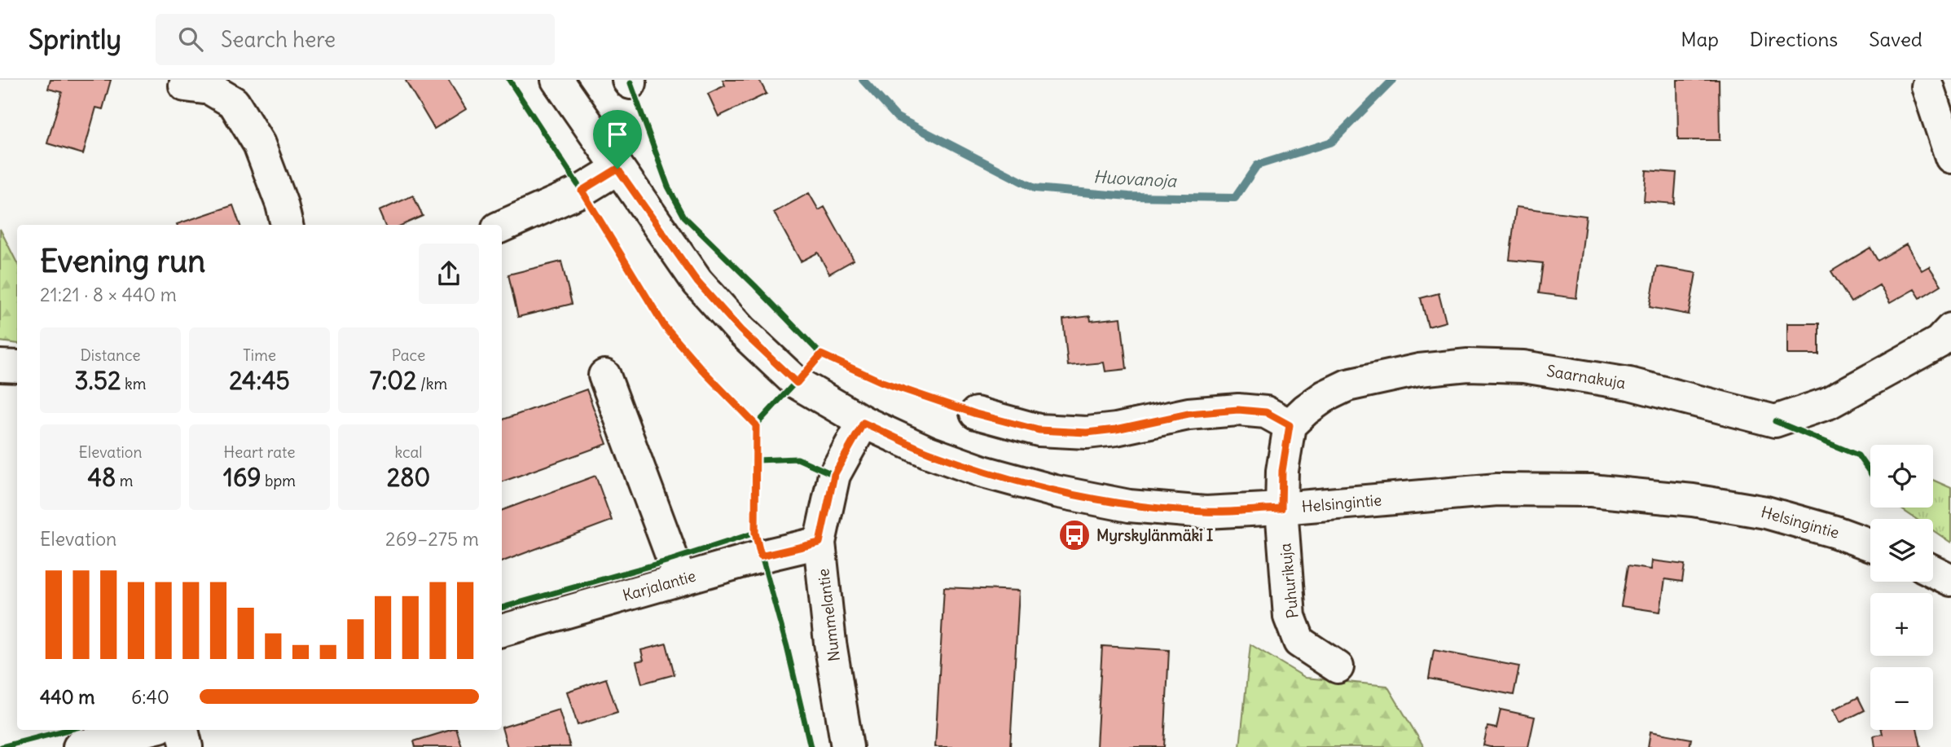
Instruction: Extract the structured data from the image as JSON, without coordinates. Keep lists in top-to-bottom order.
{
  "streets": {
    "street": [
      "Saarnakuja",
      "Helsingintie",
      "Puhurikuja",
      "Karjalantie",
      "Nummelantie"
    ]
  },
  "crossings": [
    ["Helsingintie", "Puhurikuja"],
    ["Helsingintie", "Nummelantie"],
    ["Karjalantie", "Nummelantie"]
  ],
  "water": ["Huovanoja"],
  "places": {
    "bus stop": ["Myrskylänmäki I"]
  },
  "page": {
    "header": "Sprintly",
    "search": "Search here",
    "nav": ["Map", "Directions", "Saved"],
    "heading": ["Evening run", "21:21 · 8 × 440 m"],
    "stats": [
      ["Distance", "3.52 km"],
      ["Time", "24:45"],
      ["Pace", "7:02 /km"],
      ["Elevation", "48 m"],
      ["Heart rate", "169 bpm"],
      ["kcal", "280"]
    ],
    "map_buttons": ["+", "−"],
    "chart": ["Elevation", "269–275 m"],
    "list": [
      {
        "name": "440 m",
        "note": "6:40"
      }
    ]
  }
}
